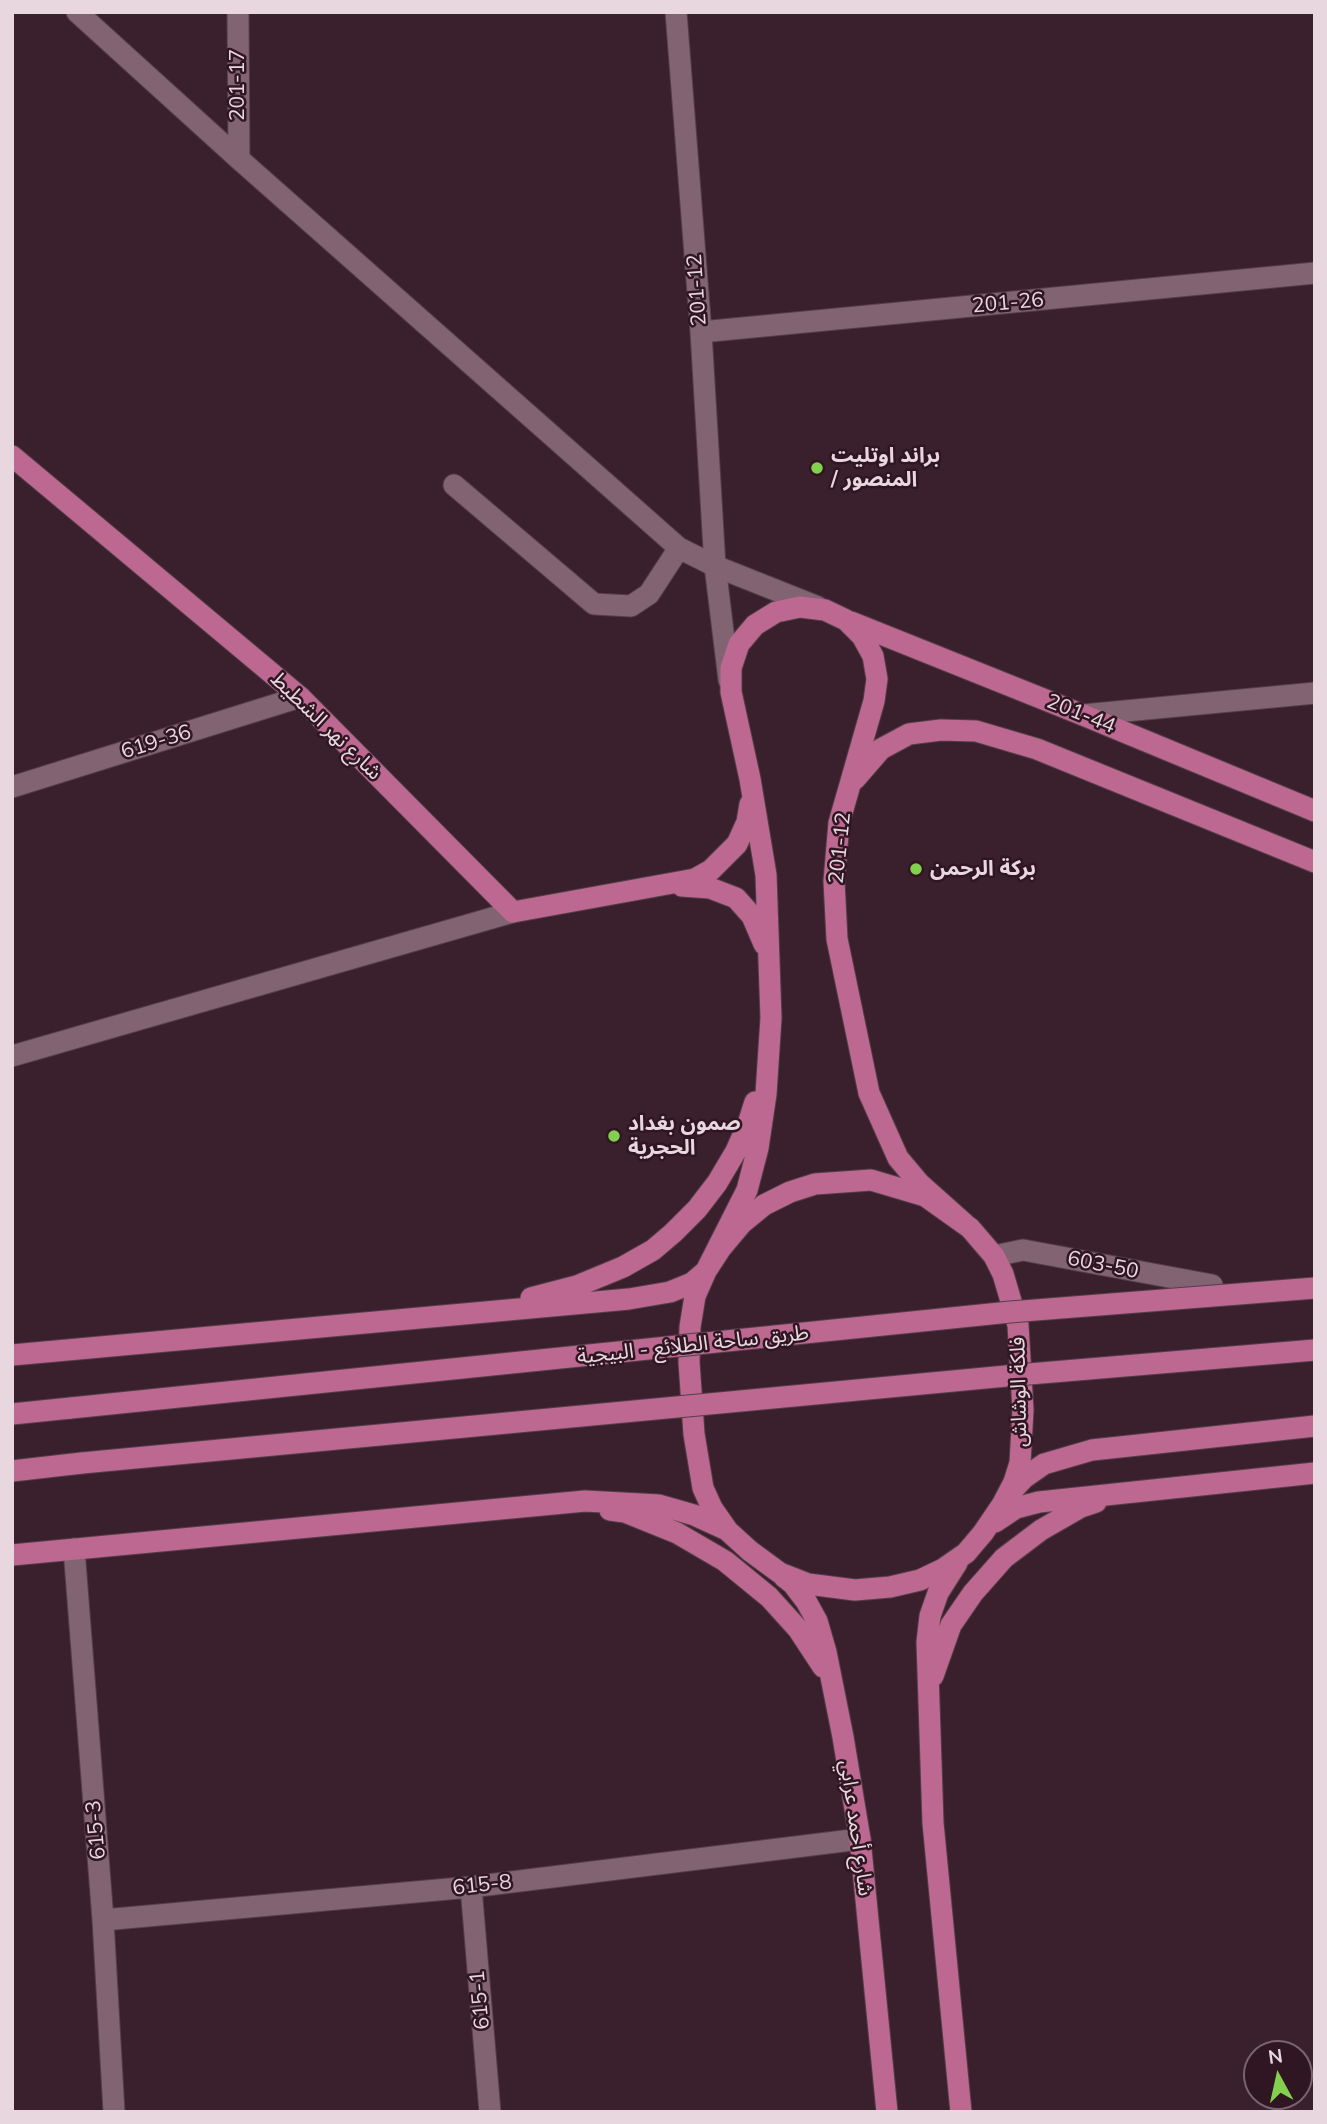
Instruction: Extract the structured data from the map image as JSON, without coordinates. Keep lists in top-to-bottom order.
{
  "streets": {
    "main road": [
      "201-12",
      "201-44",
      "شارع نهر الشطيط",
      "طريق ساحة الطلائع - البيجية",
      "فلكة الوشاش",
      "شارع أحمد عرابي"
    ],
    "street": [
      "201-17",
      "201-26",
      "619-36",
      "603-50",
      "615-3",
      "615-8",
      "615-1"
    ]
  },
  "crossings": [
    ["201-12", "201-26"],
    ["201-12", "201-44"],
    ["201-12", "فلكة الوشاش"],
    ["شارع نهر الشطيط", "619-36"],
    ["603-50", "فلكة الوشاش"],
    ["فلكة الوشاش", "شارع أحمد عرابي"],
    ["شارع أحمد عرابي", "615-8"],
    ["615-3", "615-8"],
    ["615-8", "615-1"]
  ],
  "places": ["براند اوتليت / المنصور", "بركة الرحمن", "صمون بغداد الحجرية"],
  "north": "top"
}
